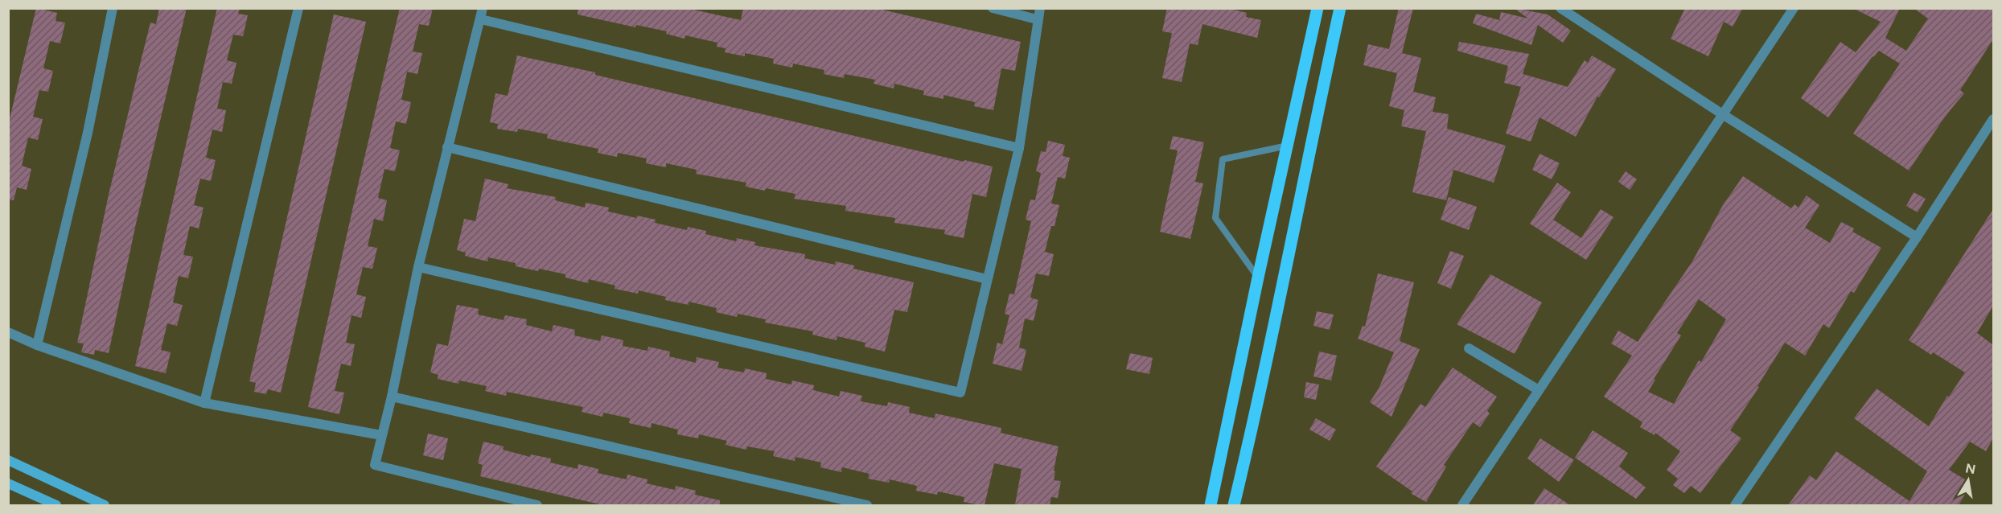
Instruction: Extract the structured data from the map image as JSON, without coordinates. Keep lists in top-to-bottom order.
{
  "north": "top"
}
